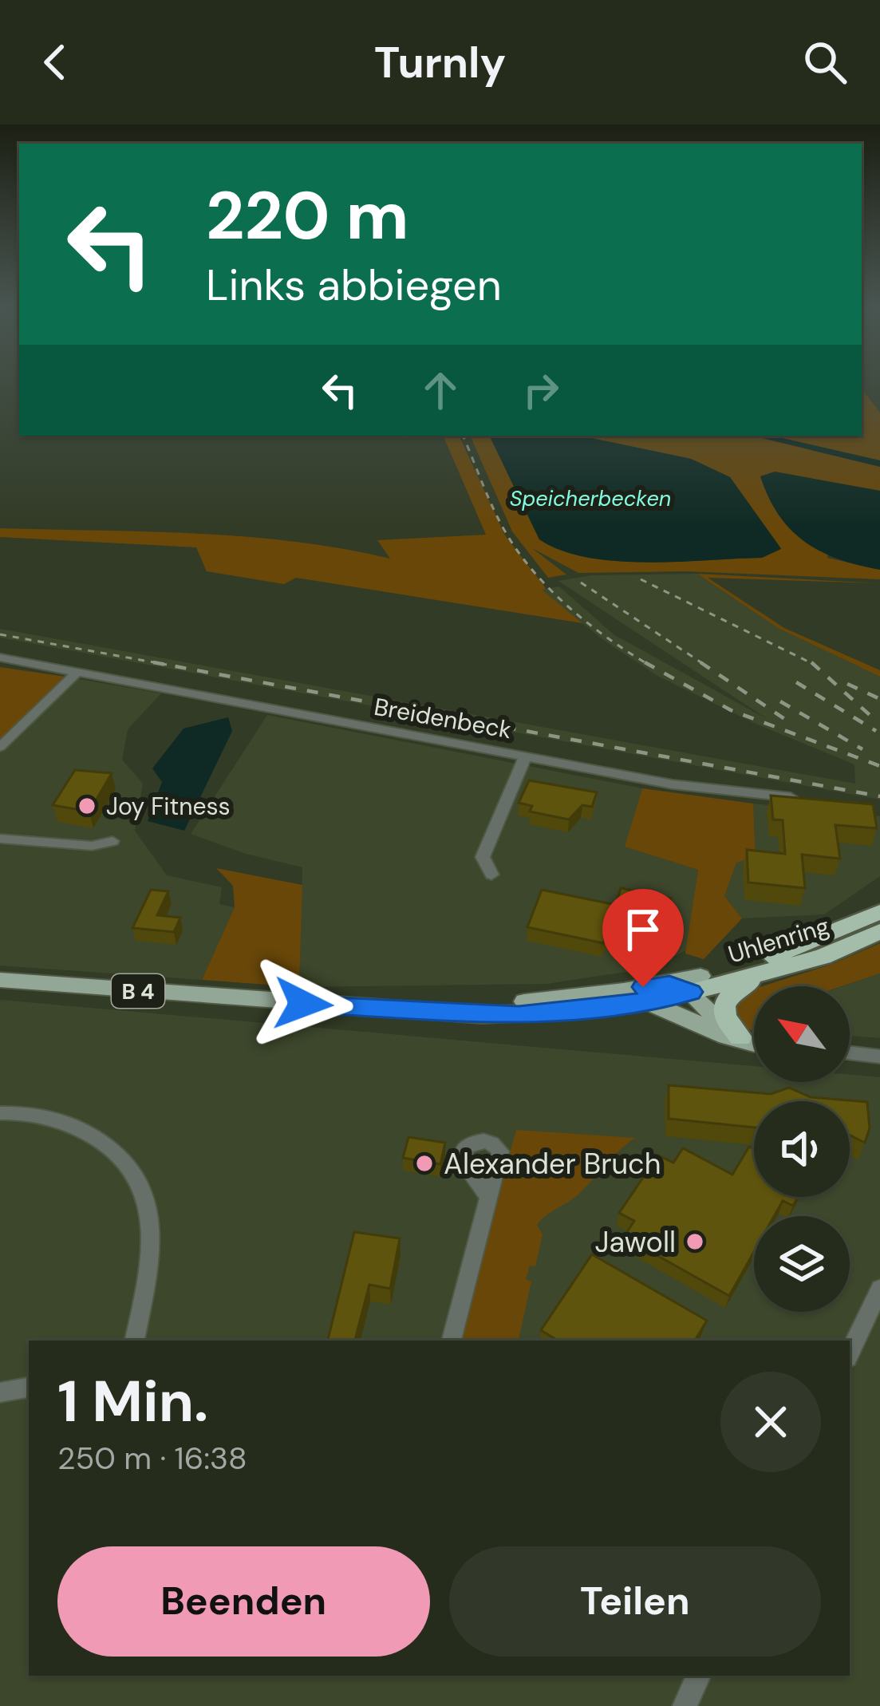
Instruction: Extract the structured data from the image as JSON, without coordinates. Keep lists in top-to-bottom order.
{
  "streets": {
    "highway": ["Uhlenring", "B 4"],
    "street": ["Breidenbeck"]
  },
  "crossings": [
    ["Uhlenring", "B 4"]
  ],
  "water": ["Speicherbecken"],
  "places": ["Joy Fitness", "Alexander Bruch", "Jawoll"],
  "north": "top left",
  "page": {
    "header": "Turnly",
    "turn": ["220 m", "Links abbiegen"],
    "heading": ["1 Min.", "250 m · 16:38"],
    "buttons": ["Beenden", "Teilen"]
  }
}
